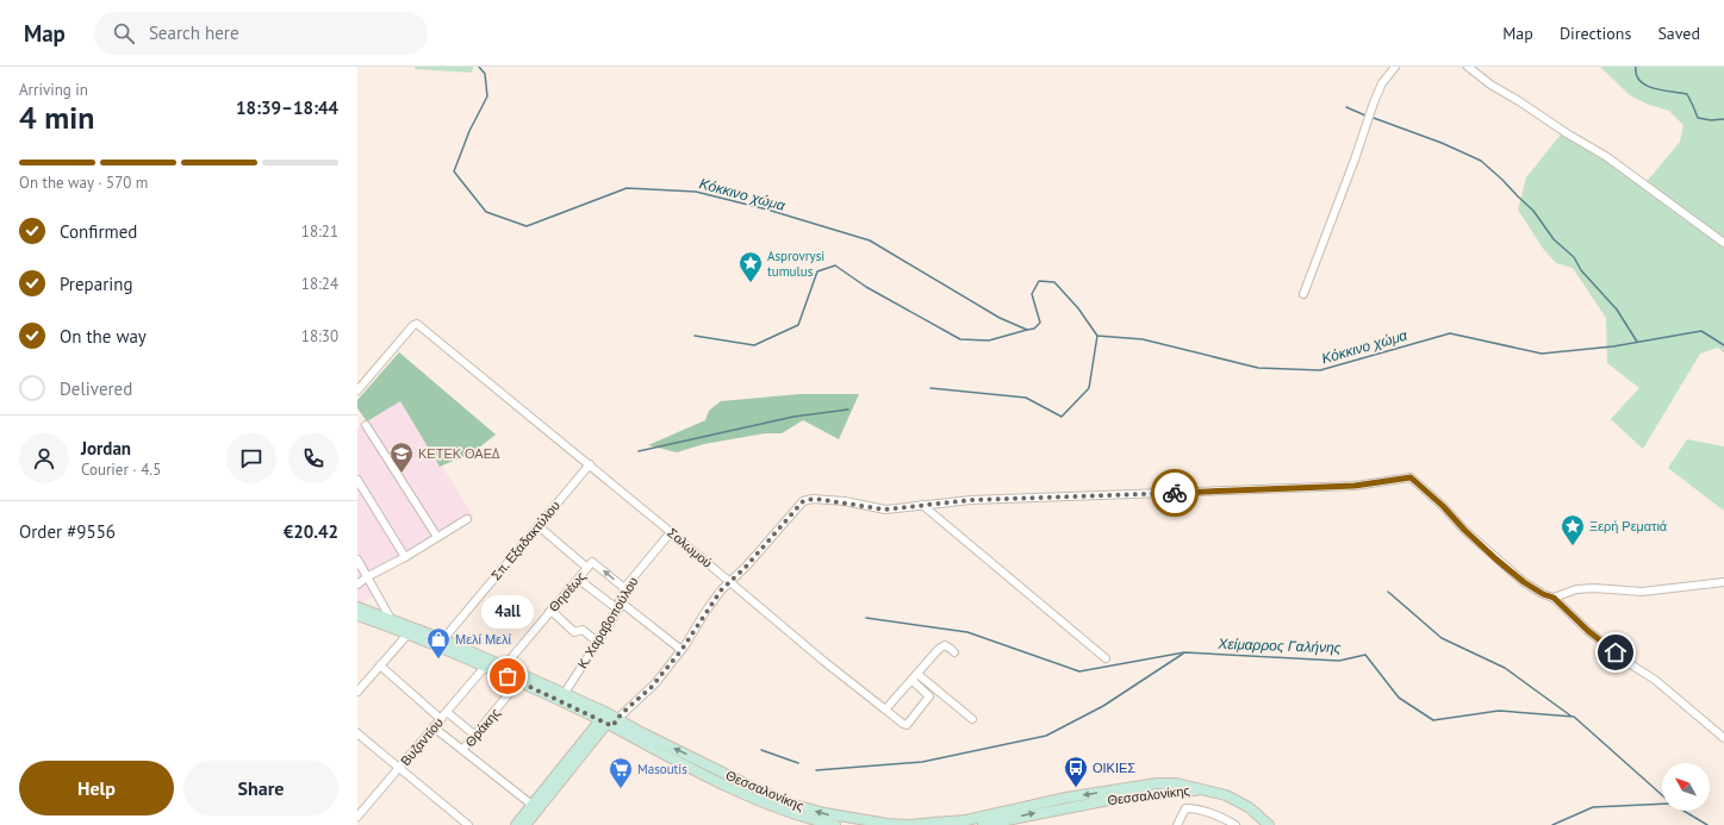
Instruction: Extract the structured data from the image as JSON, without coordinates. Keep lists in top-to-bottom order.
{
  "streets": {
    "main road": ["Θεσσαλονίκης"],
    "street": [
      "Σπ. Εξαδακτύλου",
      "Σολωμού",
      "Θησέως",
      "Κ. Χαραβοπούλου",
      "Θράκης",
      "Βυζαντίου"
    ]
  },
  "crossings": [
    ["Σπ. Εξαδακτύλου", "Σολωμού"],
    ["Σπ. Εξαδακτύλου", "Θεσσαλονίκης"],
    ["Σολωμού", "Κ. Χαραβοπούλου"],
    ["Θησέως", "Κ. Χαραβοπούλου"],
    ["Θησέως", "Θεσσαλονίκης"],
    ["Κ. Χαραβοπούλου", "Θεσσαλονίκης"],
    ["Θράκης", "Θεσσαλονίκης"],
    ["Βυζαντίου", "Θεσσαλονίκης"]
  ],
  "water": ["Κόκκινο χώμα", "Χείμαρρος Γαλήνης"],
  "places": {
    "place": ["Asprovrysi tumulus", "Ξερή Ρεματιά"],
    "school or university": ["ΚΕΤΕΚ ΟΑΕΔ"],
    "shop": ["Μελί Μελί"],
    "other": ["4all"],
    "bus stop": ["ΟΙΚΙΕΣ"],
    "supermarket": ["Masoutis"]
  },
  "north": "top left",
  "page": {
    "header": "Map",
    "search": "Search here",
    "nav": ["Map", "Directions", "Saved"],
    "heading": ["4 min", "Arriving in", "18:39–18:44"],
    "panel": [
      "Jordan",
      "Courier · 4.5",
      "Order #9556",
      "€20.42"
    ],
    "bar": "On the way · 570 m",
    "list": [
      ["Confirmed", "18:21"],
      ["Preparing", "18:24"],
      ["On the way", "18:30"],
      "Delivered"
    ],
    "bubble": "4all",
    "buttons": ["Help", "Share"]
  }
}
